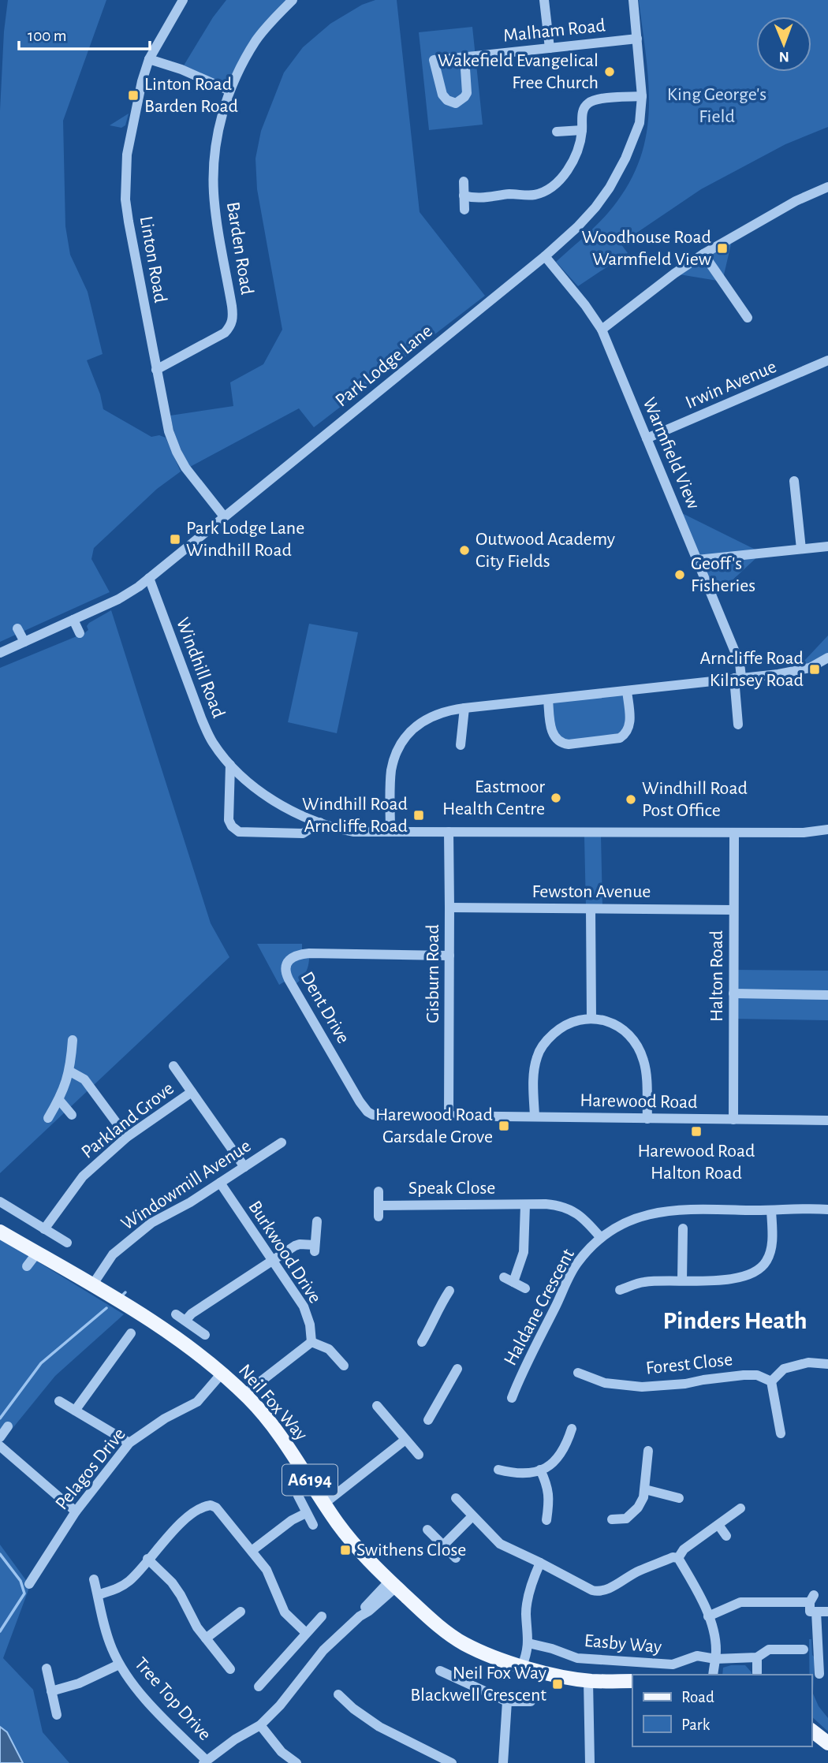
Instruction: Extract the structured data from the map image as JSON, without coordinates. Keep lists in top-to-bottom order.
{
  "streets": {
    "main road": ["Neil Fox Way", "A6194"],
    "street": [
      "Malham Road",
      "Barden Road",
      "Linton Road",
      "Park Lodge Lane",
      "Irwin Avenue",
      "Warmfield View",
      "Windhill Road",
      "Fewston Avenue",
      "Gisburn Road",
      "Halton Road",
      "Dent Drive",
      "Harewood Road",
      "Parkland Grove",
      "Windowmill Avenue",
      "Speak Close",
      "Burkwood Drive",
      "Haldane Crescent",
      "Forest Close",
      "Pelagos Drive",
      "Easby Way",
      "Tree Top Drive"
    ]
  },
  "crossings": [
    ["Malham Road", "Park Lodge Lane"],
    ["Barden Road", "Linton Road"],
    ["Linton Road", "Park Lodge Lane"],
    ["Park Lodge Lane", "Warmfield View"],
    ["Park Lodge Lane", "Windhill Road"],
    ["Irwin Avenue", "Warmfield View"],
    ["Windhill Road", "Gisburn Road"],
    ["Windhill Road", "Halton Road"],
    ["Fewston Avenue", "Gisburn Road"],
    ["Fewston Avenue", "Halton Road"],
    ["Gisburn Road", "Dent Drive"],
    ["Gisburn Road", "Harewood Road"],
    ["Halton Road", "Harewood Road"],
    ["Dent Drive", "Harewood Road"],
    ["Windowmill Avenue", "Burkwood Drive"],
    ["Windowmill Avenue", "Neil Fox Way"],
    ["Speak Close", "Haldane Crescent"],
    ["Neil Fox Way", "Pelagos Drive"]
  ],
  "districts": ["Pinders Heath"],
  "parks": ["King George's Field"],
  "places": {
    "other": [
      "Wakefield Evangelical Free Church",
      "Outwood Academy City Fields",
      "Geoff's Fisheries",
      "Eastmoor Health Centre",
      "Windhill Road Post Office"
    ],
    "transit": [
      "Linton Road Barden Road",
      "Woodhouse Road Warmfield View",
      "Park Lodge Lane Windhill Road",
      "Arncliffe Road Kilnsey Road",
      "Windhill Road Arncliffe Road",
      "Harewood Road Garsdale Grove",
      "Harewood Road Halton Road",
      "Swithens Close",
      "Neil Fox Way Blackwell Crescent"
    ]
  },
  "legend": ["Road", "Park"],
  "scale_bar": "100 m",
  "north": "bottom"
}
